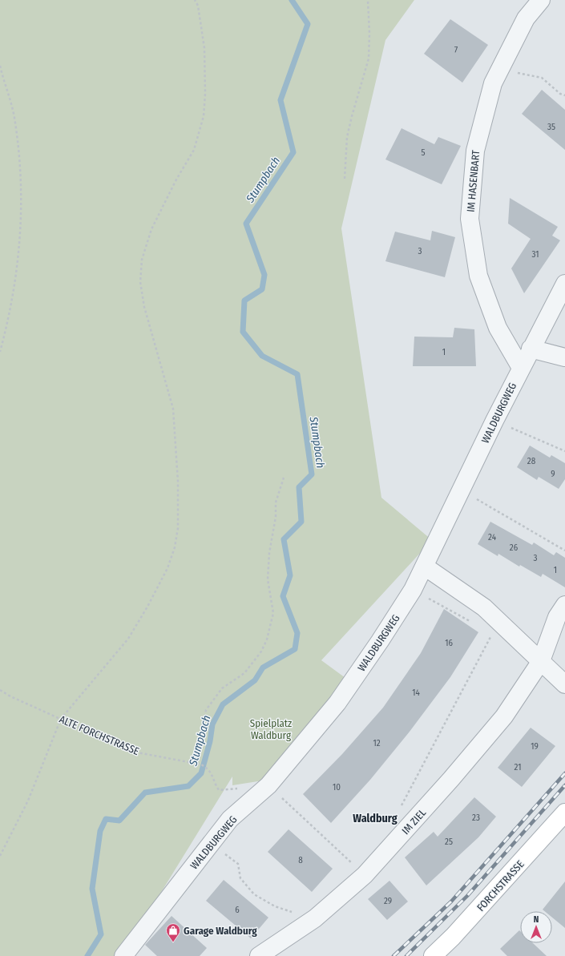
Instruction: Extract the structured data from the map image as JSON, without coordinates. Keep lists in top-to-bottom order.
{
  "streets": {
    "main road": ["FORCHSTRASSE"],
    "street": ["IM HASENBART", "WALDBURGWEG", "IM ZIEL"],
    "path": ["ALTE FORCHSTRASSE"]
  },
  "crossings": [
    ["IM HASENBART", "WALDBURGWEG"]
  ],
  "districts": ["Waldburg"],
  "water": ["Stumpbach"],
  "parks": ["Spielplatz Waldburg"],
  "places": {
    "shop": ["Garage Waldburg"]
  },
  "house_numbers": [
    "7",
    "35",
    "5",
    "3",
    "31",
    "1",
    "28",
    "9",
    "24",
    "26",
    "3",
    "1",
    "16",
    "14",
    "12",
    "19",
    "21",
    "10",
    "23",
    "25",
    "8",
    "29",
    "6"
  ],
  "north": "top"
}
